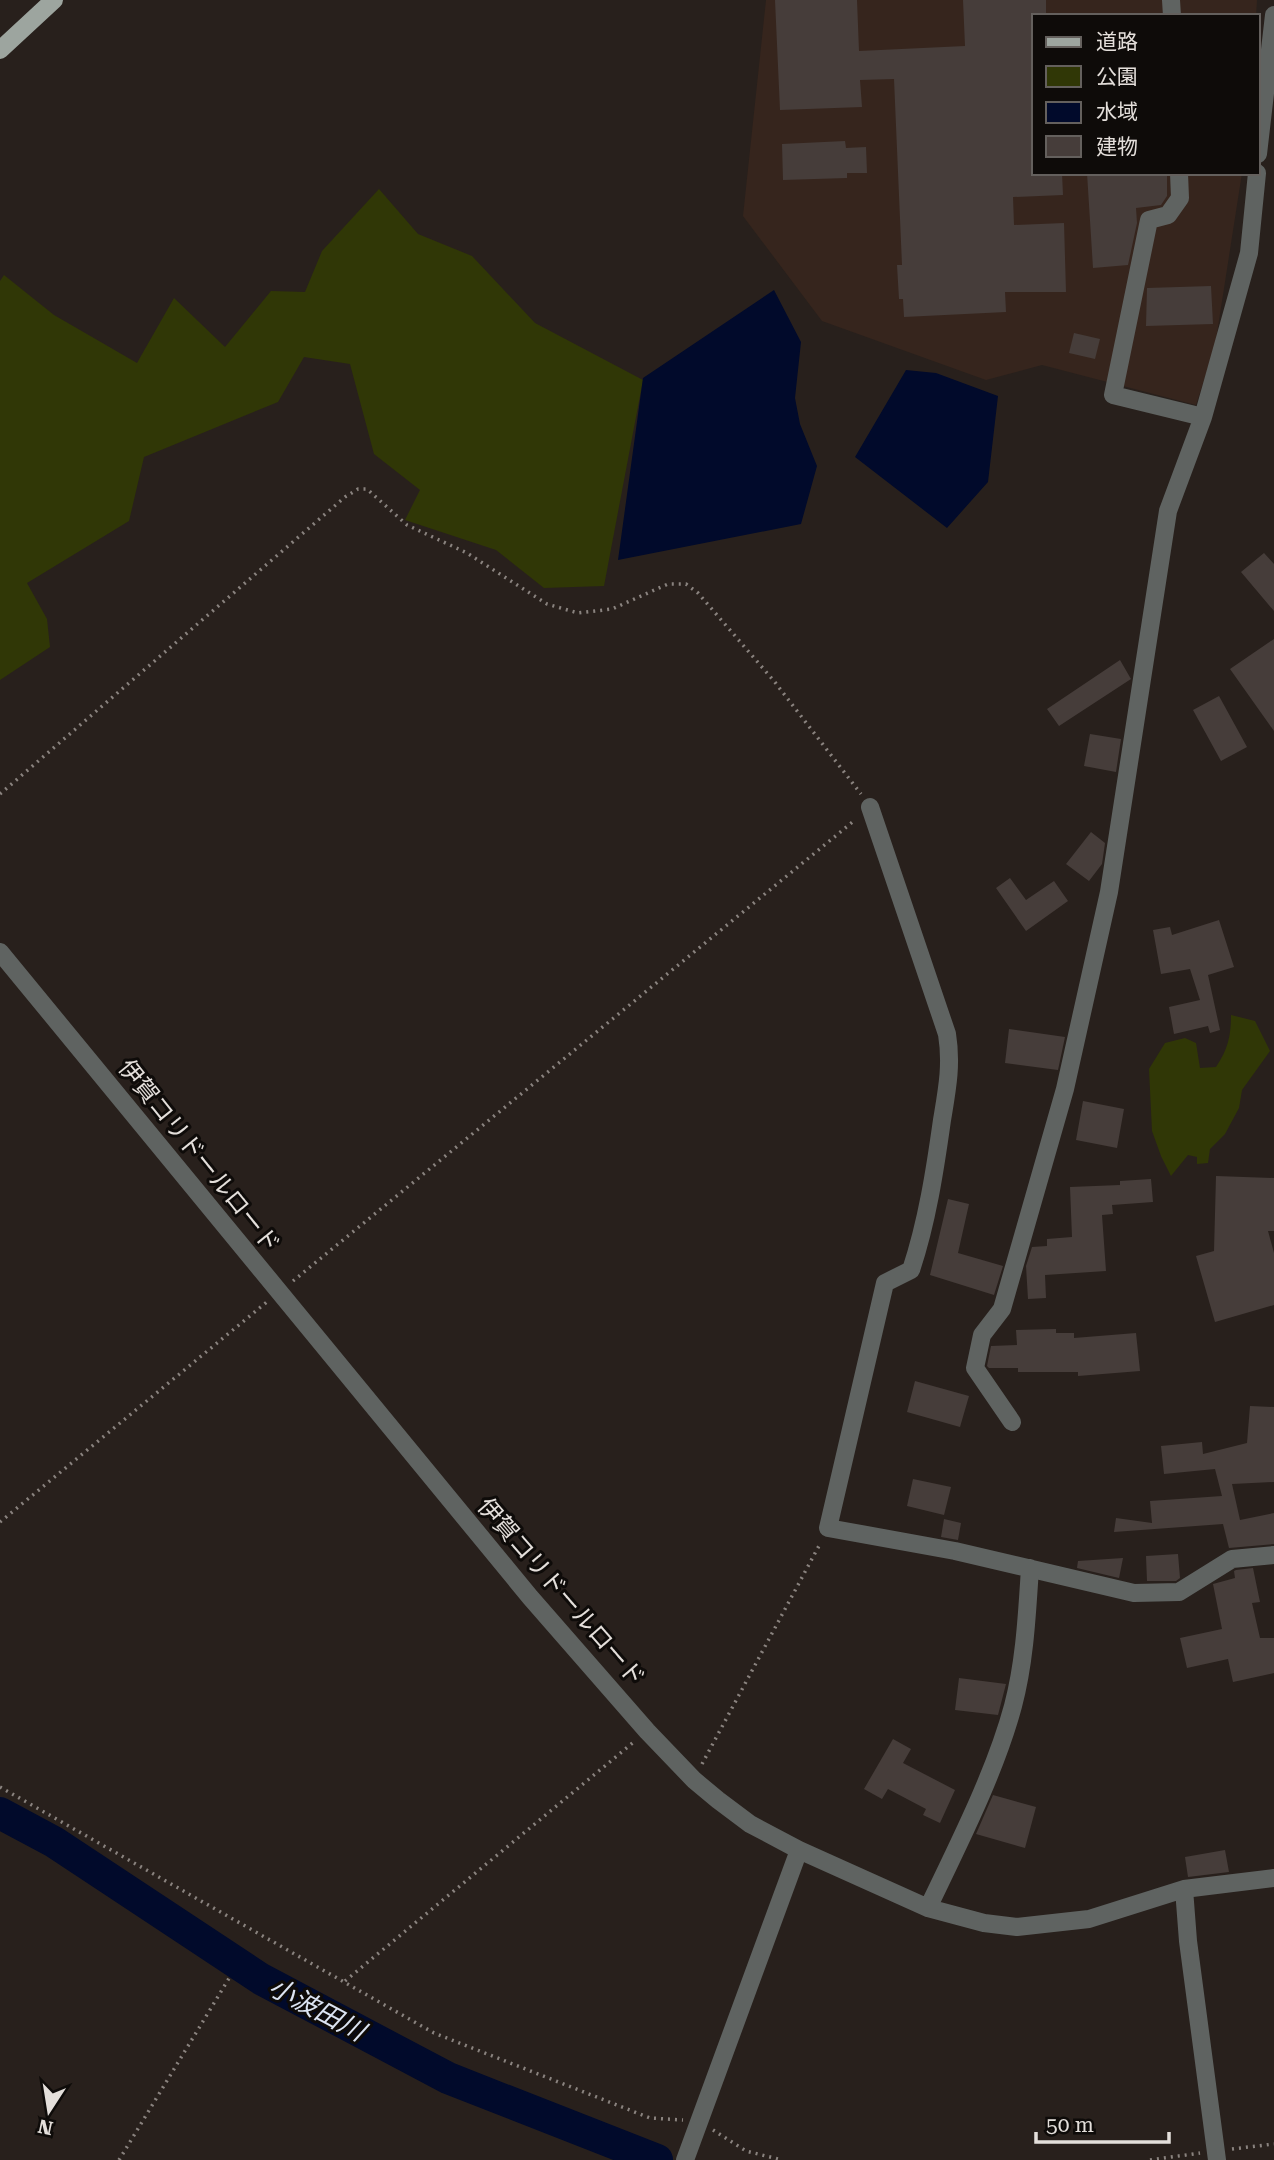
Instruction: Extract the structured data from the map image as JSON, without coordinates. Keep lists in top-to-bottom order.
{
  "streets": {
    "street": ["伊賀コリドールロード"]
  },
  "water": ["小波田川"],
  "legend": [
    "道路",
    "公園",
    "水域",
    "建物"
  ],
  "scale_bar": "50 m",
  "north": "bottom"
}
